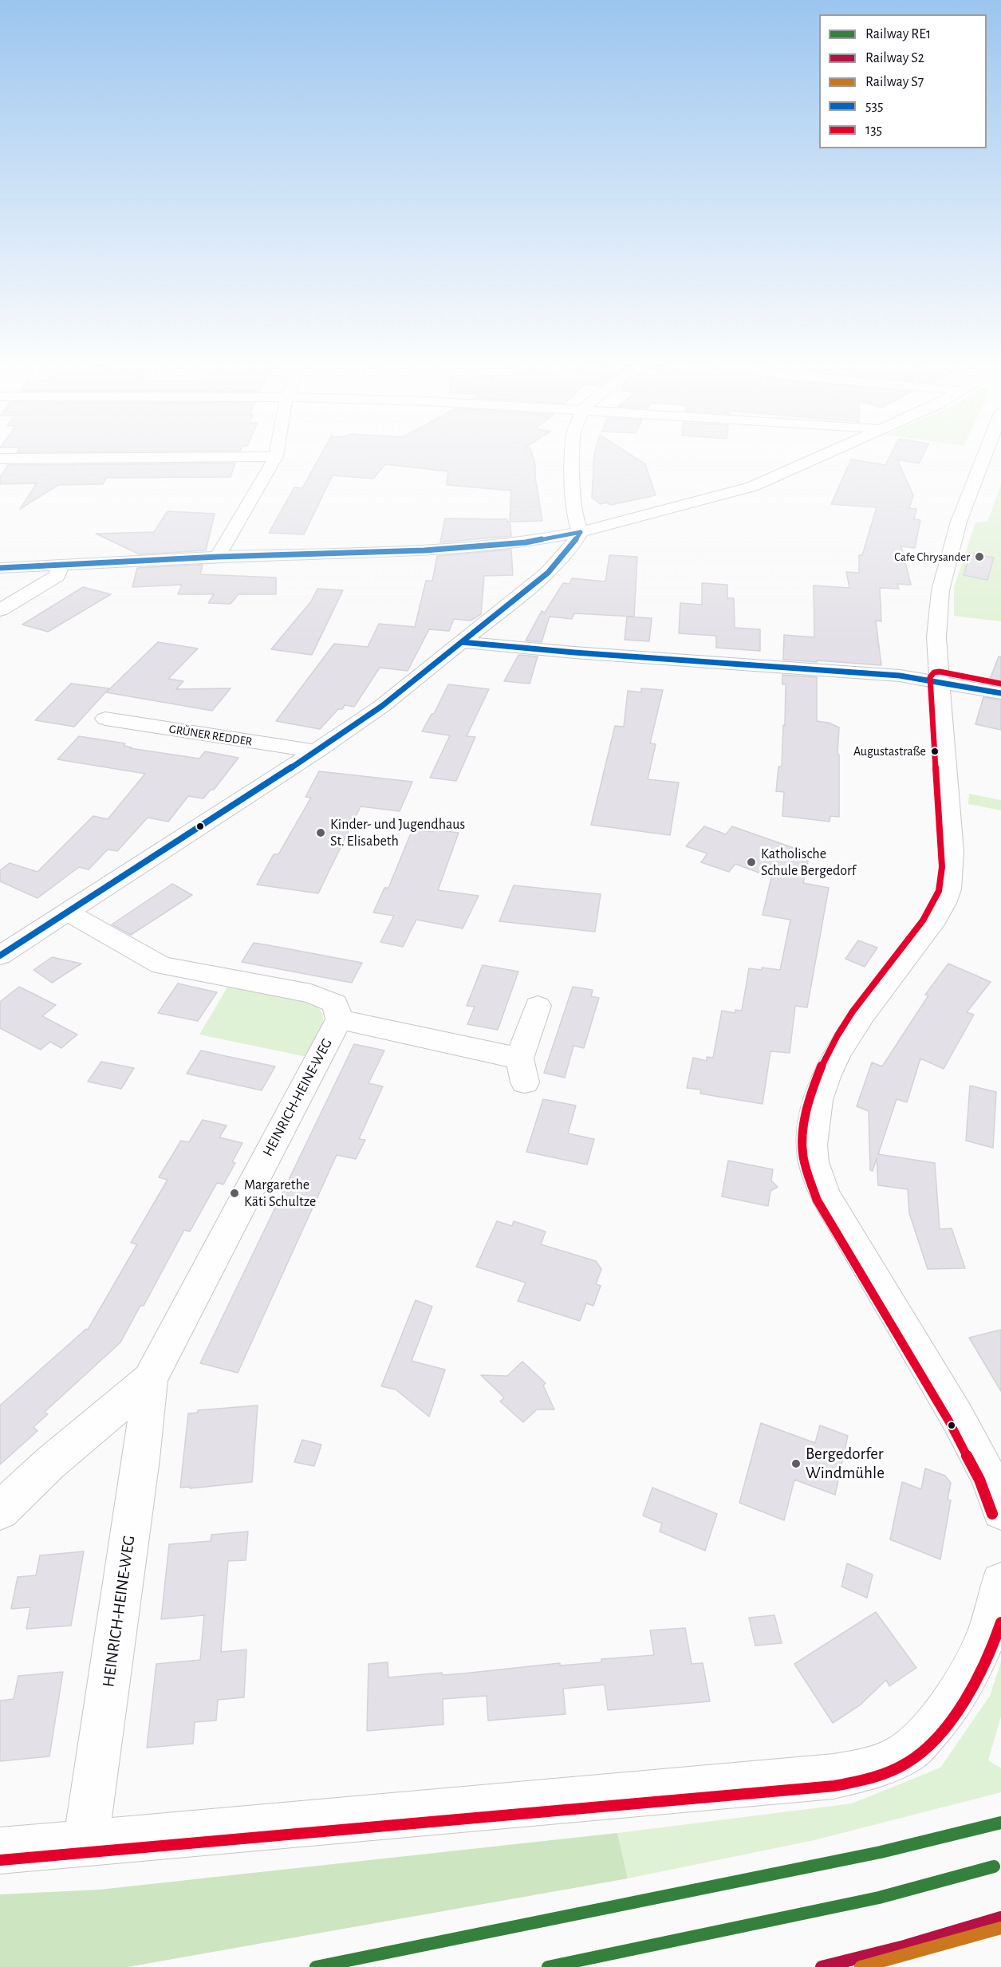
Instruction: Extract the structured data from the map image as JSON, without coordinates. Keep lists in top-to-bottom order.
{
  "streets": {
    "street": ["GRÜNER REDDER", "HEINRICH-HEINE-WEG"]
  },
  "places": [
    "Cafe Chrysander",
    "Augustastraße",
    "Kinder- und Jugendhaus St. Elisabeth",
    "Katholische Schule Bergedorf",
    "Margarethe Käti Schultze",
    "Bergedorfer Windmühle"
  ],
  "lines": [
    "transit line 535",
    "transit line 135",
    "rail line RE1",
    "rail line S2",
    "rail line S7"
  ],
  "legend": [
    "Railway RE1",
    "Railway S2",
    "Railway S7",
    "535",
    "135"
  ]
}
